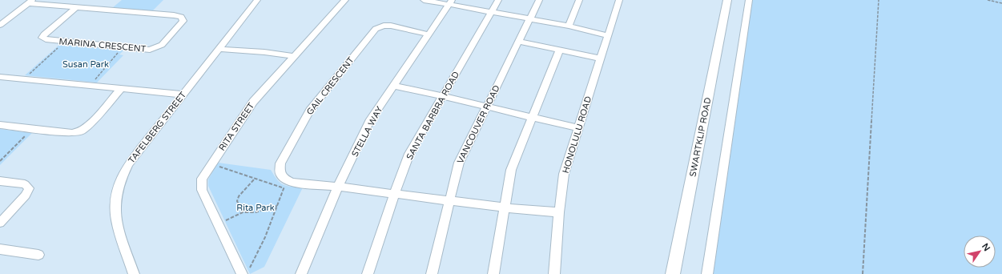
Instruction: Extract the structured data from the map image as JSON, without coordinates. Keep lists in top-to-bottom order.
{
  "streets": {
    "main road": ["SWARTKLIP ROAD"],
    "street": [
      "MARINA CRESCENT",
      "GAIL CRESCENT",
      "SANTA BARBRA ROAD",
      "VANCOUVER ROAD",
      "RITA STREET",
      "TAFELBERG STREET",
      "STELLA WAY",
      "HONOLULU ROAD"
    ]
  },
  "crossings": [
    ["GAIL CRESCENT", "STELLA WAY"]
  ],
  "parks": ["Susan Park", "Rita Park"],
  "north": "top right"
}
